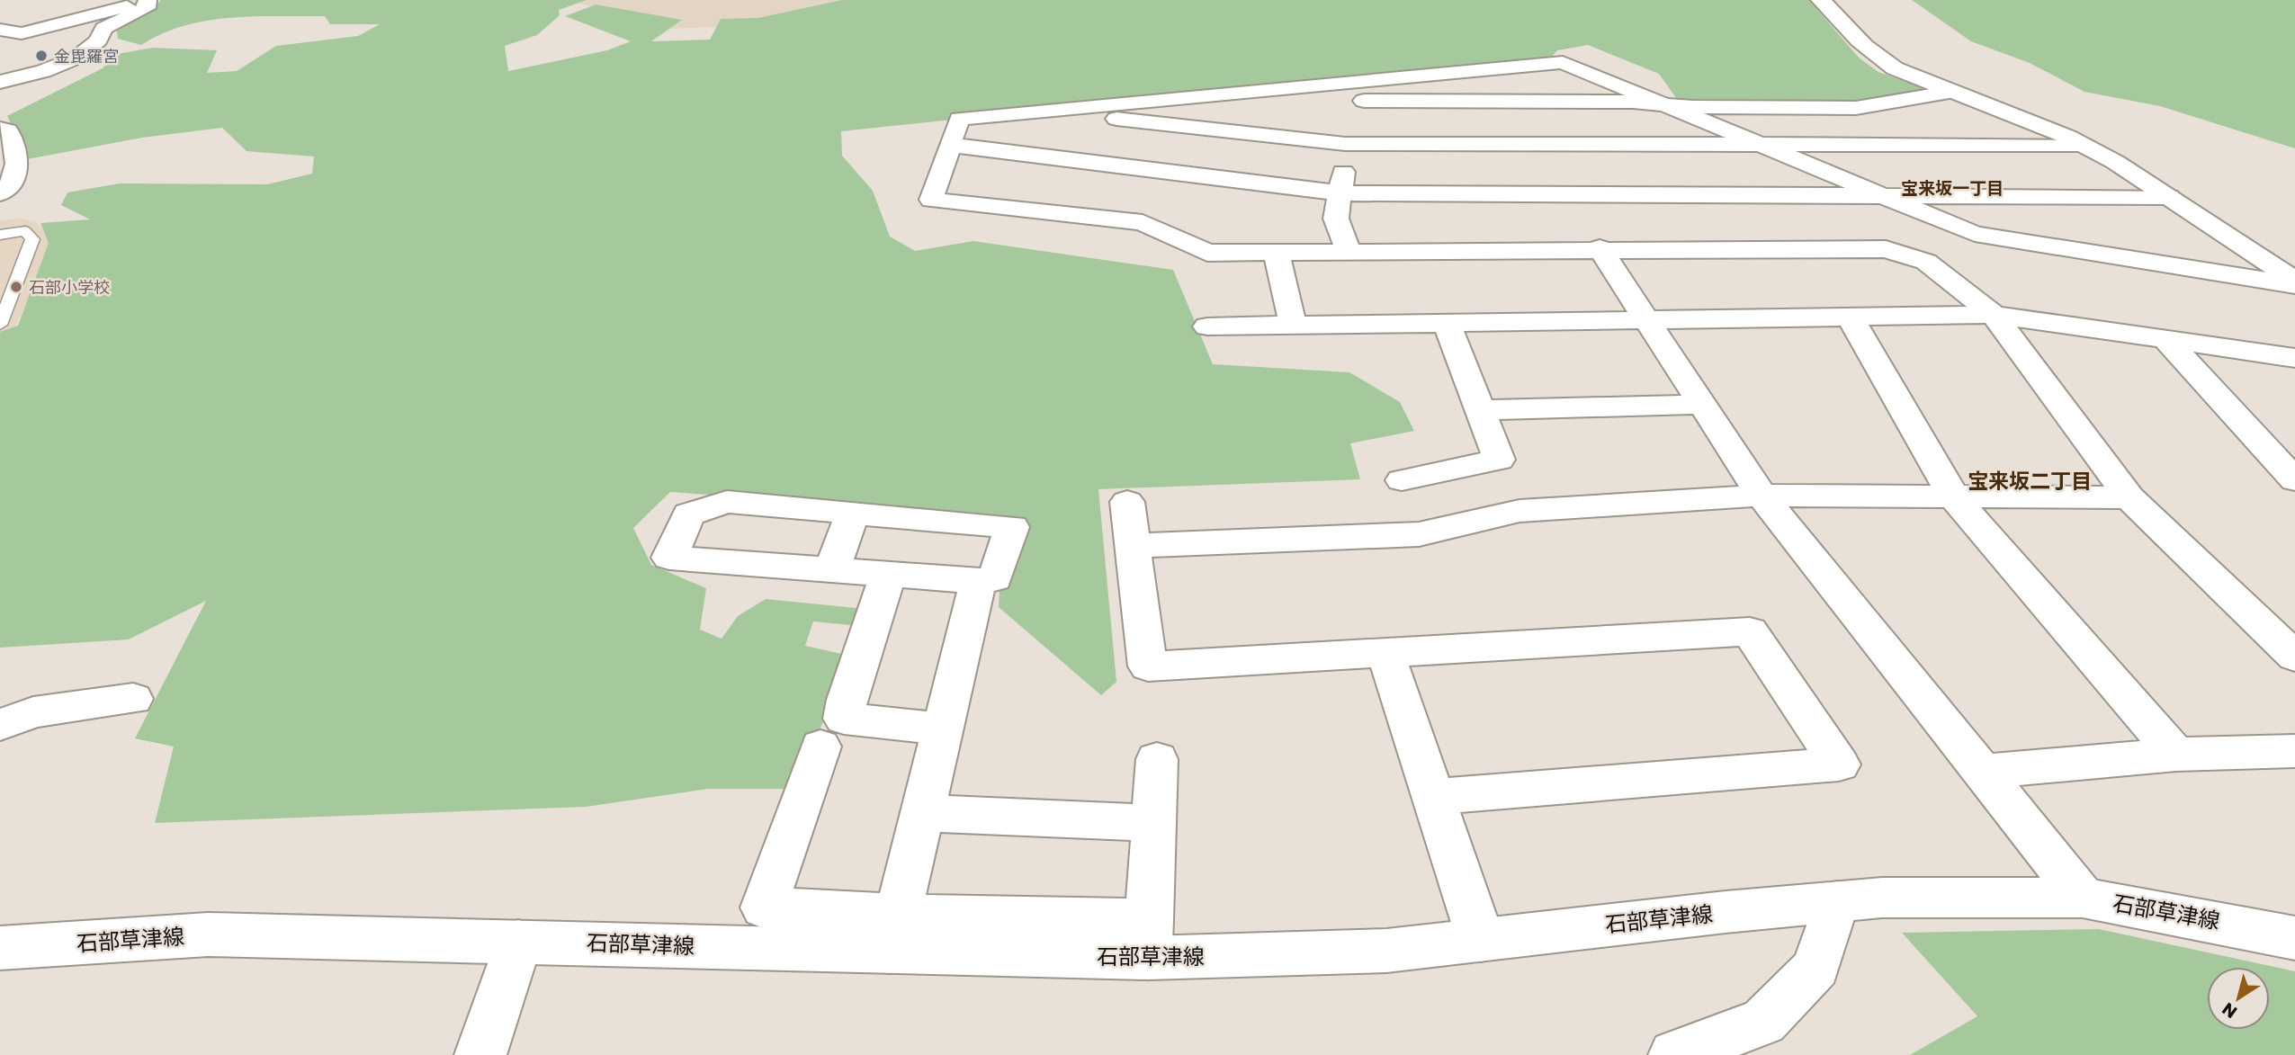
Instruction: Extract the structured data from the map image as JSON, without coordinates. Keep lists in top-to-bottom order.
{
  "streets": {
    "street": ["石部草津線"]
  },
  "districts": ["宝来坂一丁目", "宝来坂二丁目"],
  "places": ["金毘羅宮", "石部小学校"],
  "north": "bottom left"
}
